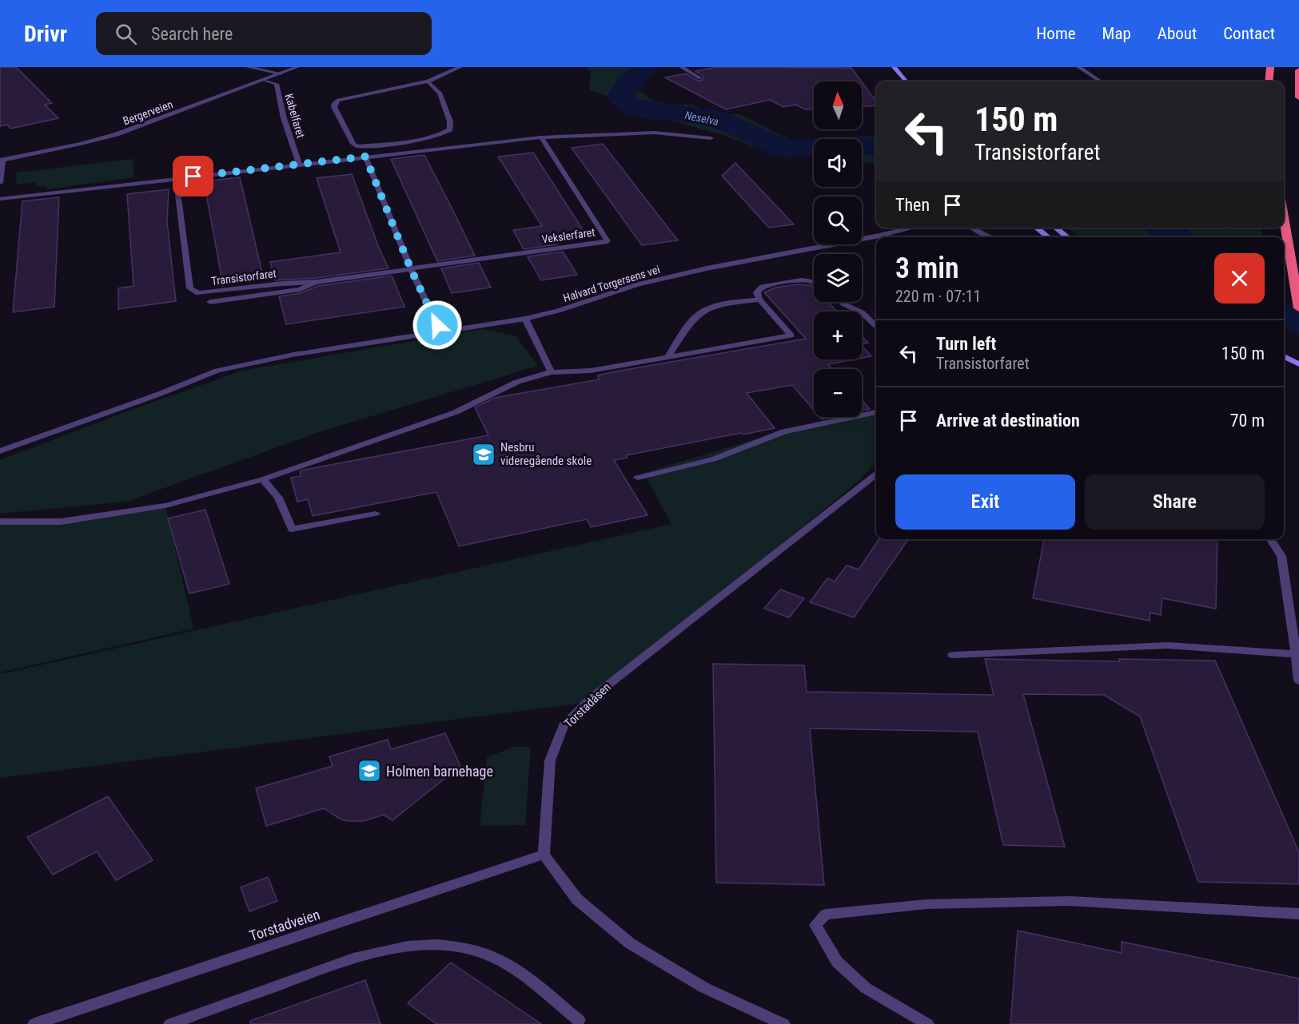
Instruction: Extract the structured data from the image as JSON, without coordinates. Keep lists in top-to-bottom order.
{
  "streets": {
    "street": [
      "Bergerveien",
      "Kabelfaret",
      "Vekslerfaret",
      "Transistorfaret",
      "Halvard Torgersens vei",
      "Torstadåsen",
      "Torstadveien"
    ]
  },
  "crossings": [
    ["Bergerveien", "Kabelfaret"],
    ["Vekslerfaret", "Transistorfaret"],
    ["Torstadåsen", "Torstadveien"]
  ],
  "water": ["Neselva"],
  "places": {
    "school or university": ["Nesbru videregående skole", "Holmen barnehage"]
  },
  "north": "top",
  "page": {
    "header": "Drivr",
    "search": "Search here",
    "nav": [
      "Home",
      "Map",
      "About",
      "Contact"
    ],
    "map_buttons": ["+", "−"],
    "turn": ["150 m", "Transistorfaret"],
    "then": "Then",
    "heading": ["3 min", "220 m · 07:11"],
    "list": [
      {
        "name": "Turn left",
        "note": "Transistorfaret",
        "value": "150 m"
      },
      {
        "name": "Arrive at destination",
        "value": "70 m"
      }
    ],
    "buttons": ["Exit", "Share"]
  }
}
